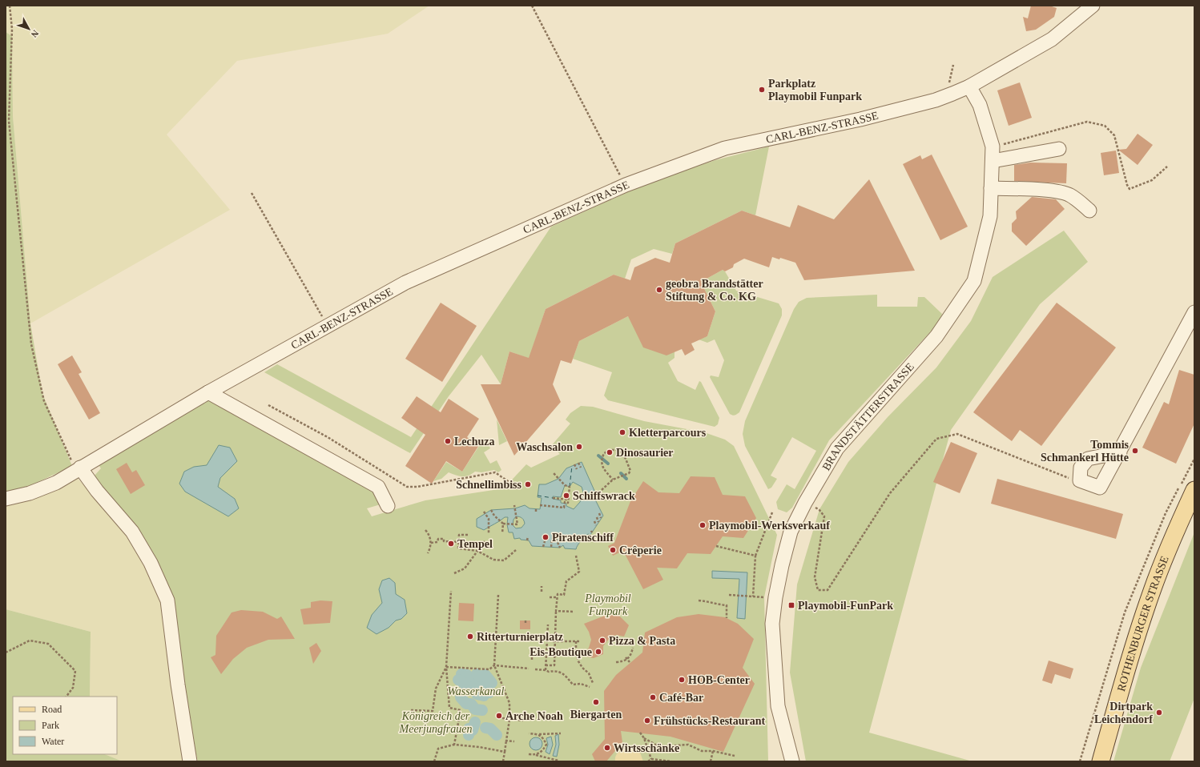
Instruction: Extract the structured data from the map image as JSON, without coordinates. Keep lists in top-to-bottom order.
{
  "streets": {
    "main road": ["ROTHENBURGER STRASSE"],
    "street": ["CARL-BENZ-STRASSE", "BRANDSTÄTTERSTRASSE"]
  },
  "crossings": [
    ["CARL-BENZ-STRASSE", "BRANDSTÄTTERSTRASSE"]
  ],
  "parks": ["Playmobil Funpark", "Wasserkanal", "Königreich der Meerjungfrauen"],
  "places": {
    "other": [
      "Parkplatz Playmobil Funpark",
      "geobra Brandstätter Stiftung & Co. KG",
      "Kletterparcours",
      "Lechuza",
      "Waschsalon",
      "Tommis Schmankerl Hütte",
      "Dinosaurier",
      "Schnellimbiss",
      "Schiffswrack",
      "Playmobil-Werksverkauf",
      "Piratenschiff",
      "Tempel",
      "Crêperie",
      "Ritterturnierplatz",
      "Pizza & Pasta",
      "Eis-Boutique",
      "HOB-Center",
      "Café-Bar",
      "Biergarten",
      "Dirtpark Leichendorf",
      "Arche Noah",
      "Frühstücks-Restaurant",
      "Wirtsschänke"
    ],
    "transit": ["Playmobil-FunPark"]
  },
  "legend": ["Road", "Park", "Water"],
  "north": "bottom right"
}
